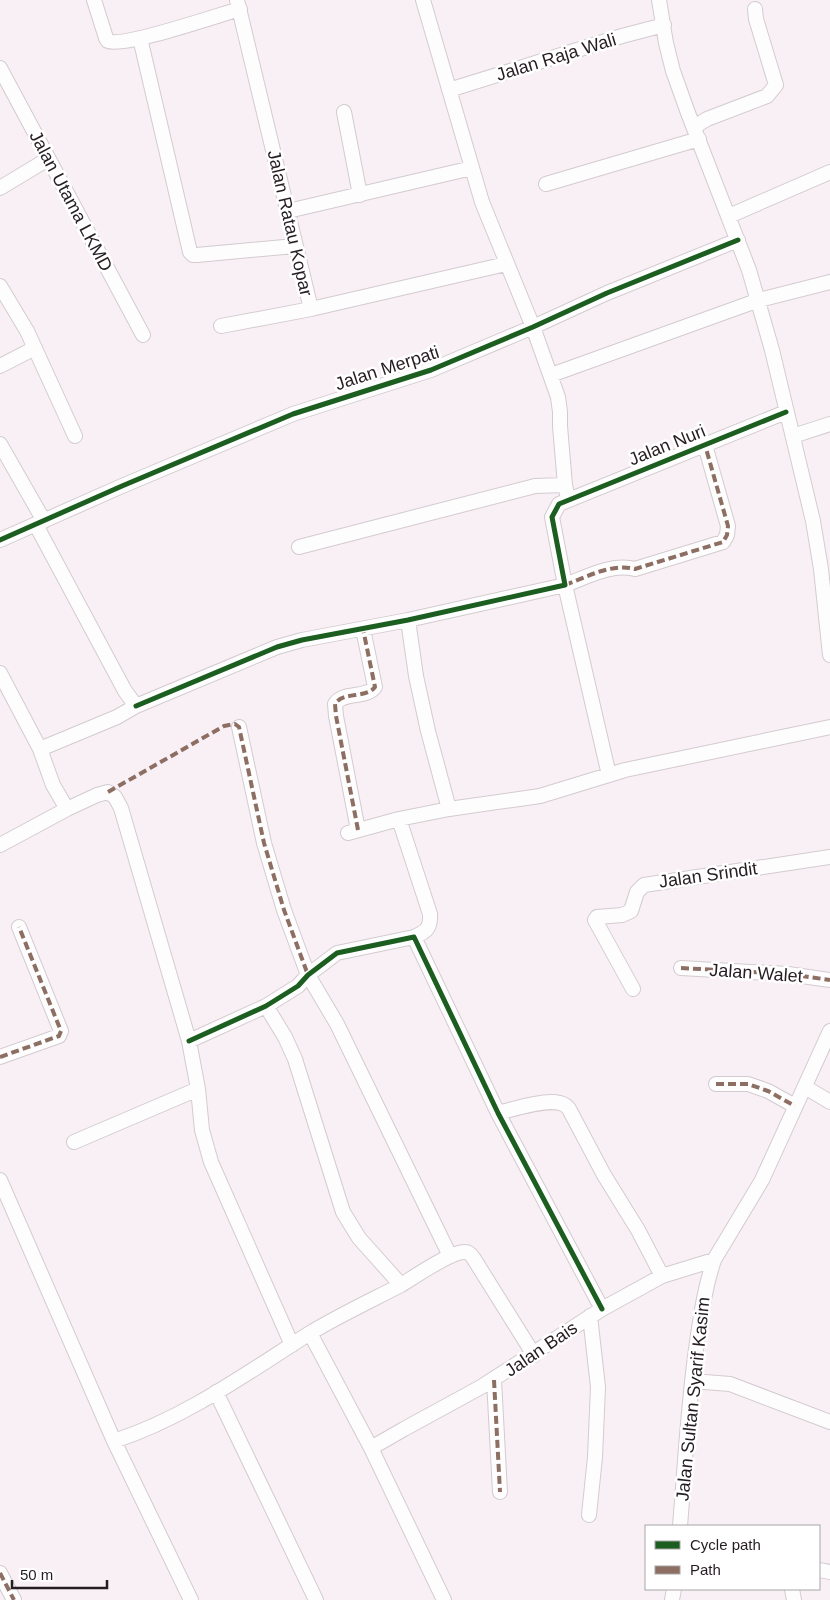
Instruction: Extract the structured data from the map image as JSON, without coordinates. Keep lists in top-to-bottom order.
{
  "streets": {
    "street": [
      "Jalan Raja Wali",
      "Jalan Utama LKMD",
      "Jalan Ratau Kopar",
      "Jalan Merpati",
      "Jalan Nuri",
      "Jalan Srindit",
      "Jalan Walet",
      "Jalan Bais",
      "Jalan Sultan Syarif Kasim"
    ]
  },
  "crossings": [
    ["Jalan Bais", "Jalan Sultan Syarif Kasim"]
  ],
  "legend": ["Cycle path", "Path"],
  "scale_bar": "50 m"
}
